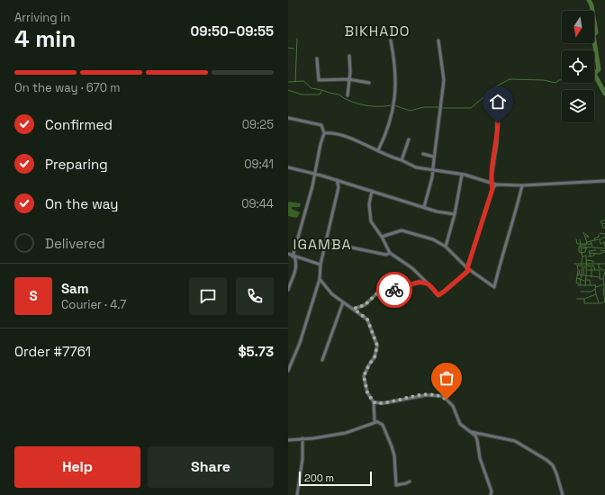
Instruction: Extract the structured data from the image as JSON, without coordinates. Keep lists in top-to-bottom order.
{
  "districts": ["BIKHADO", "IGAMBA"],
  "scale_bar": "200 m",
  "north": "bottom",
  "page": {
    "heading": ["4 min", "Arriving in", "09:50–09:55"],
    "panel": [
      "Sam",
      "Courier · 4.7",
      "Order #7761",
      "$5.73"
    ],
    "bar": "On the way · 670 m",
    "list": [
      ["Confirmed", "09:25"],
      ["Preparing", "09:41"],
      ["On the way", "09:44"],
      "Delivered"
    ],
    "round": "S",
    "buttons": ["Help", "Share"],
    "scale": "200 m"
  }
}
